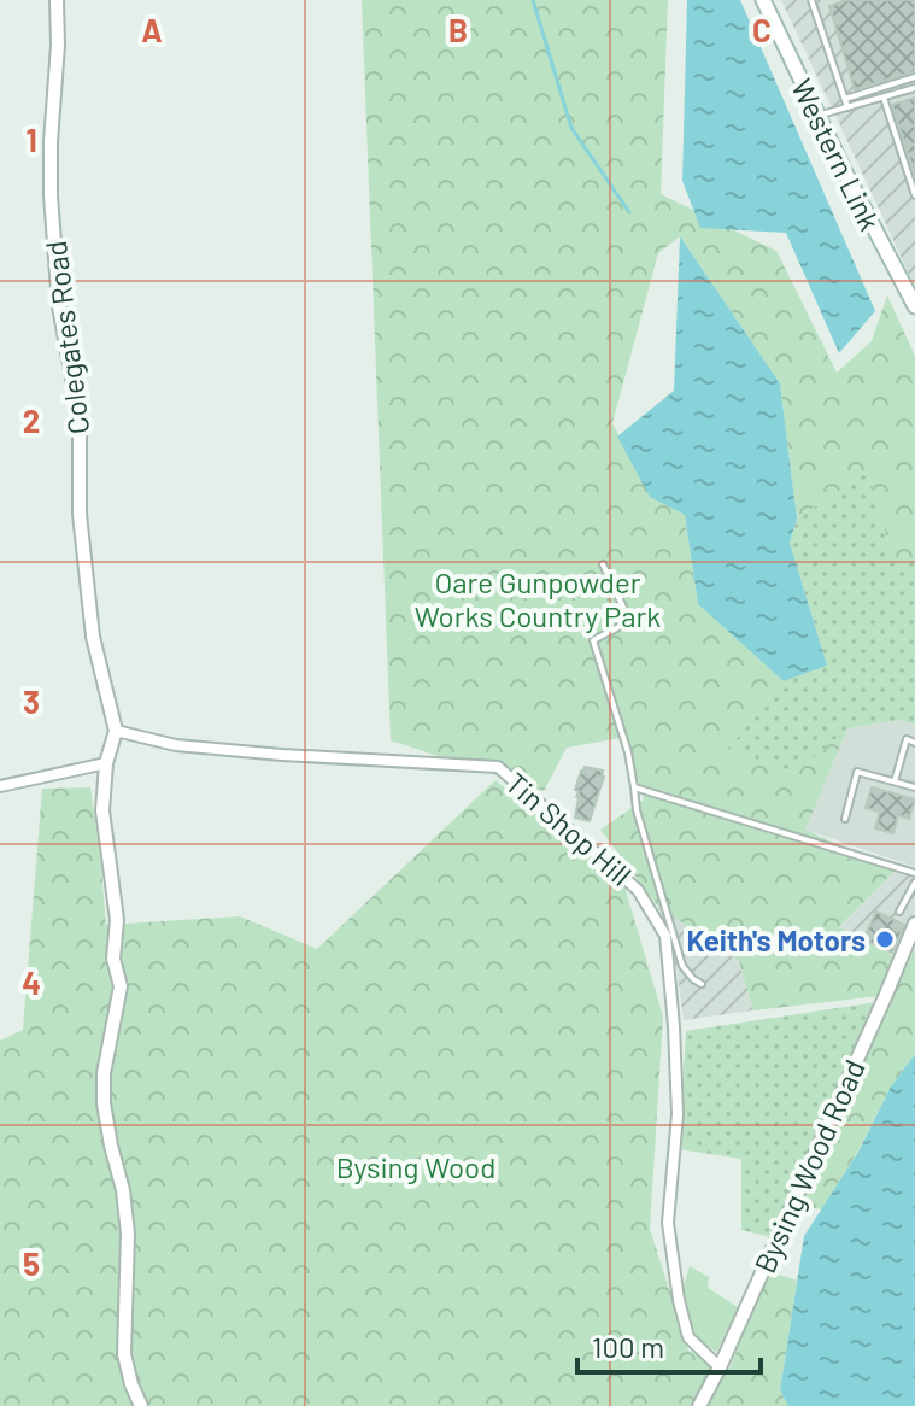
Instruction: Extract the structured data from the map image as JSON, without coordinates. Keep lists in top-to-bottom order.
{
  "streets": {
    "main road": ["Western Link"],
    "street": ["Colegates Road", "Tin Shop Hill", "Bysing Wood Road"]
  },
  "crossings": [
    ["Colegates Road", "Tin Shop Hill"],
    ["Tin Shop Hill", "Bysing Wood Road"]
  ],
  "parks": ["Oare Gunpowder Works Country Park", "Bysing Wood"],
  "places": ["Keith's Motors"],
  "scale_bar": "100 m",
  "grid": {
    "columns": ["A", "B", "C"],
    "rows": [
      "1",
      "2",
      "3",
      "4",
      "5"
    ]
  }
}
